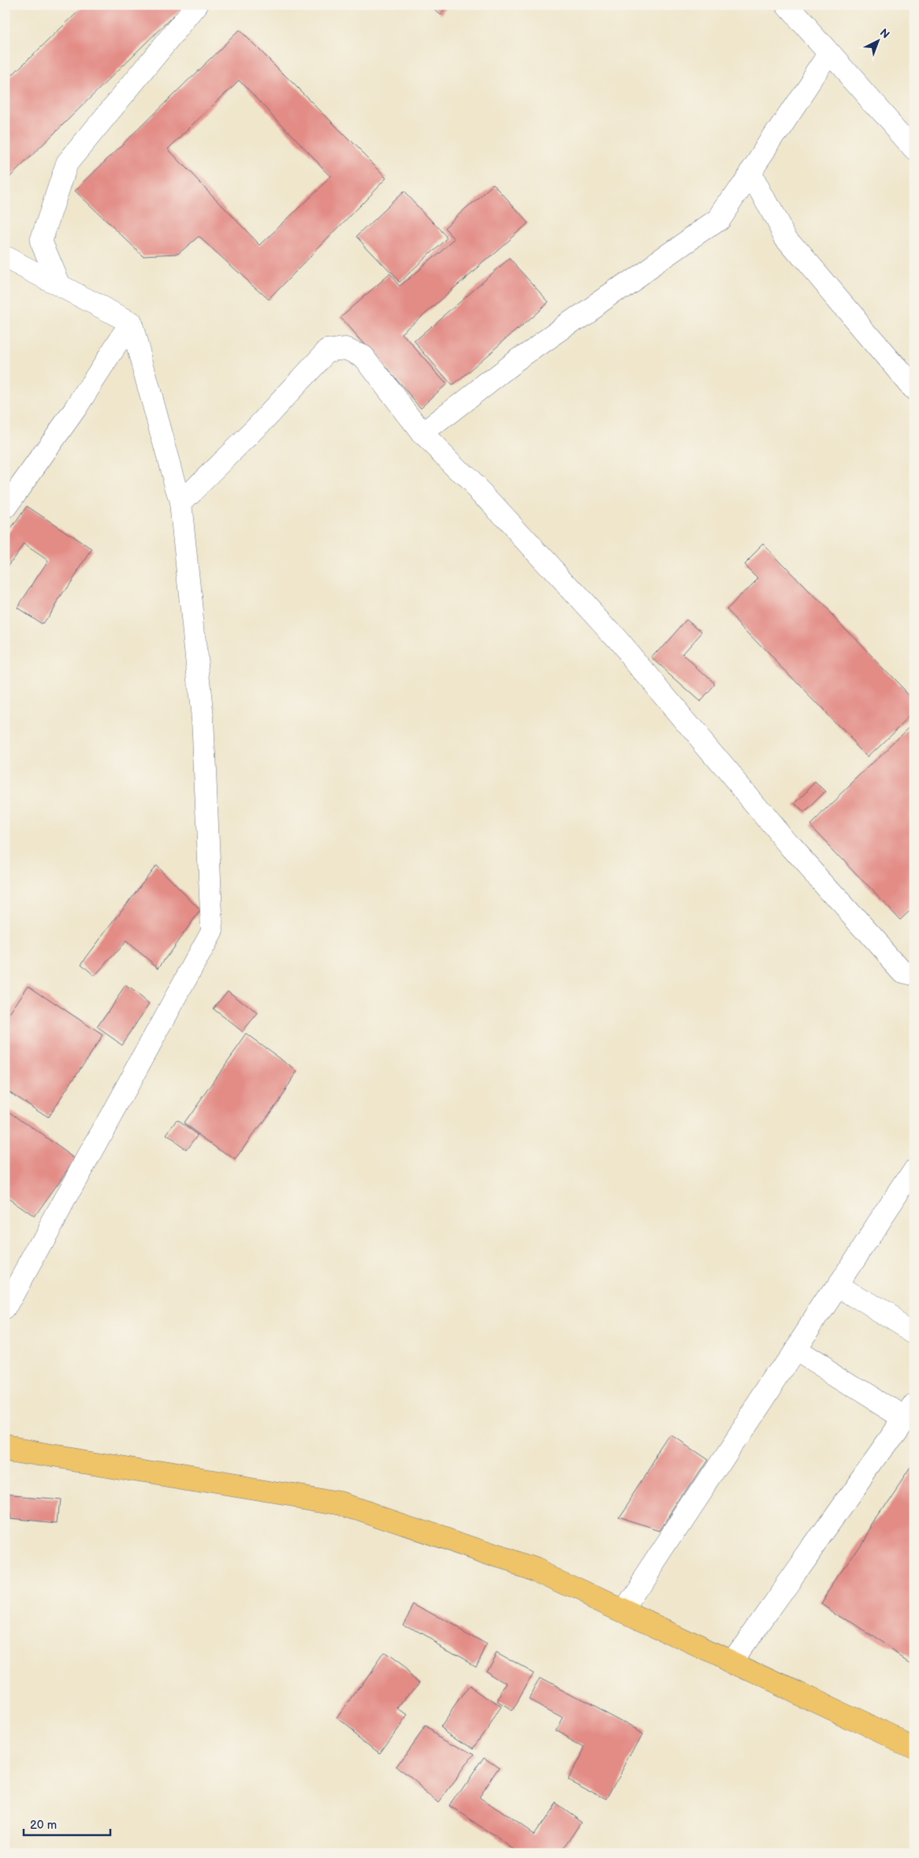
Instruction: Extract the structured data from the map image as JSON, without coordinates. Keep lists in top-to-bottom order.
{
  "scale_bar": "20 m",
  "north": "top right"
}
